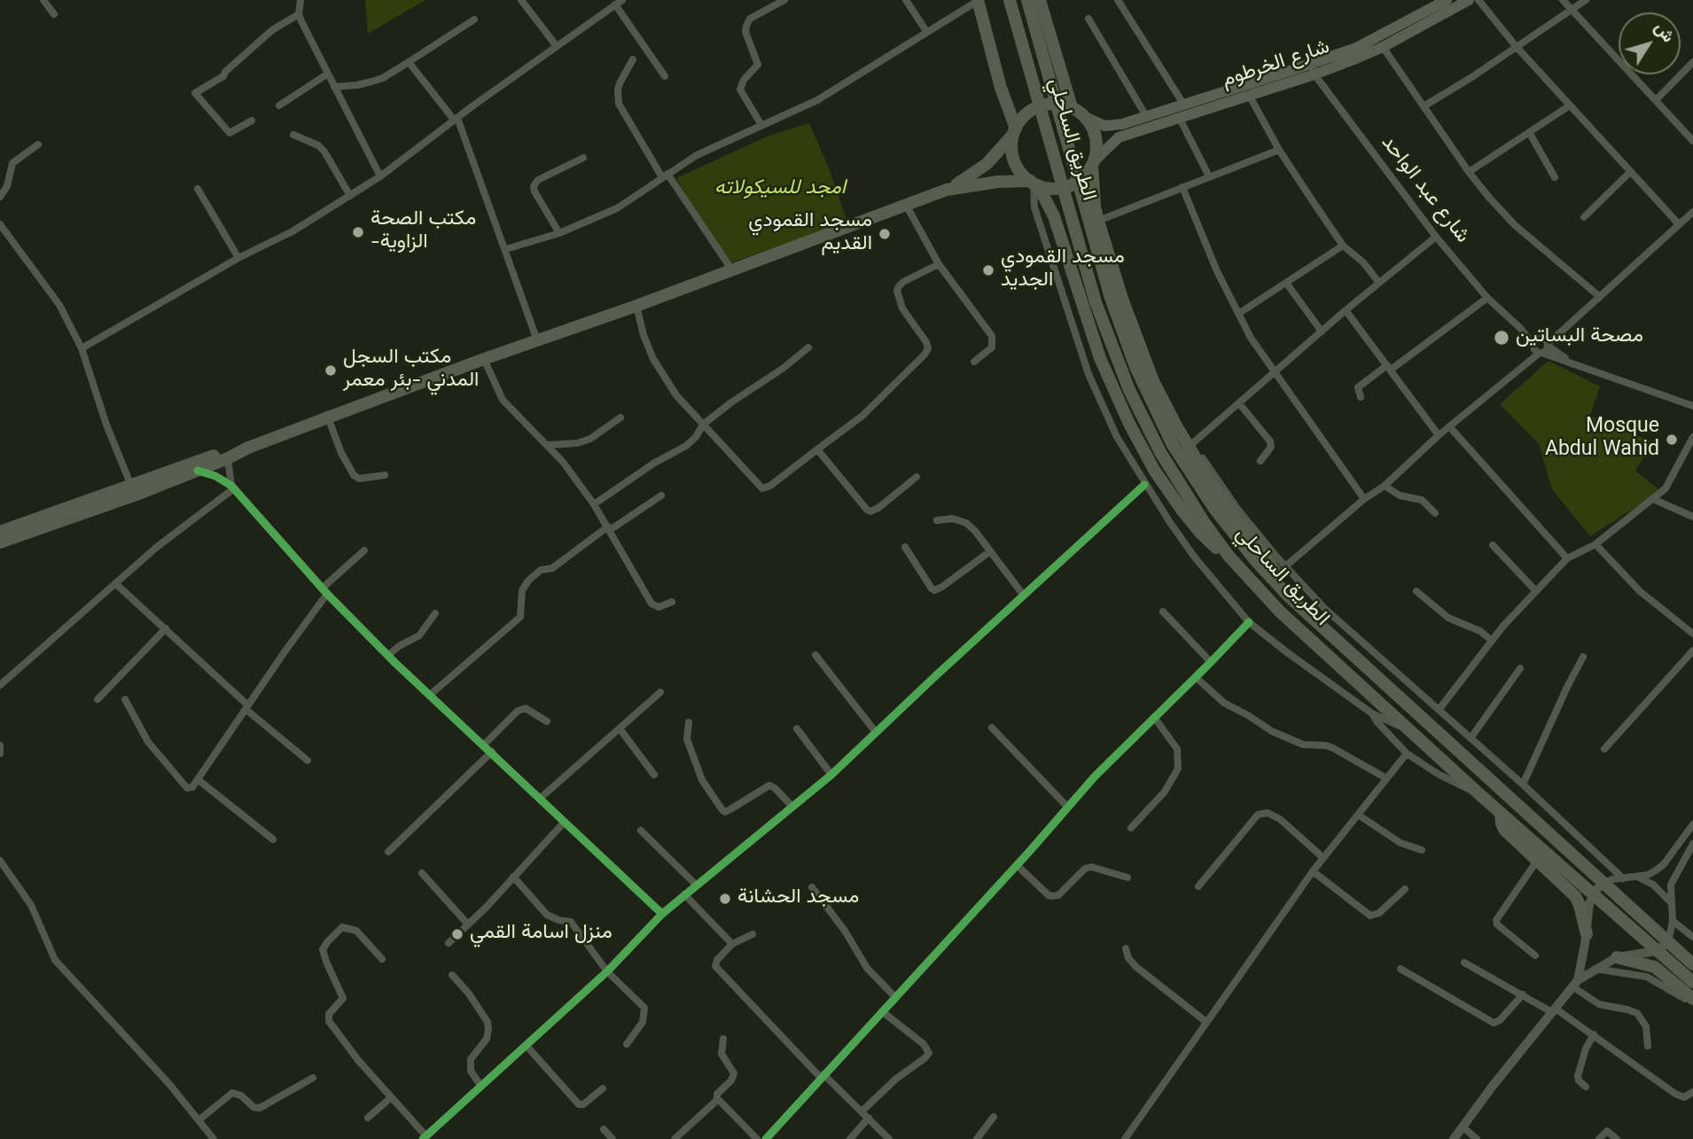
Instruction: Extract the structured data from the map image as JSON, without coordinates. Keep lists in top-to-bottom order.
{
  "streets": {
    "highway": ["الطريق الساحلي"],
    "main road": ["شارع الخرطوم"],
    "street": ["شارع عبد الواحد"]
  },
  "crossings": [
    ["شارع الخرطوم", "شارع عبد الواحد"]
  ],
  "parks": ["امجد للسيكولاته"],
  "places": [
    "مكتب الصحة -الزاوية",
    "مسجد القمودي القديم",
    "مسجد القمودي الجديد",
    "مصحة البساتين",
    "مكتب السجل المدني -بئر معمر",
    "Mosque Abdul Wahid",
    "مسجد الحشانة",
    "منزل اسامة القمي"
  ],
  "north": "top right"
}
